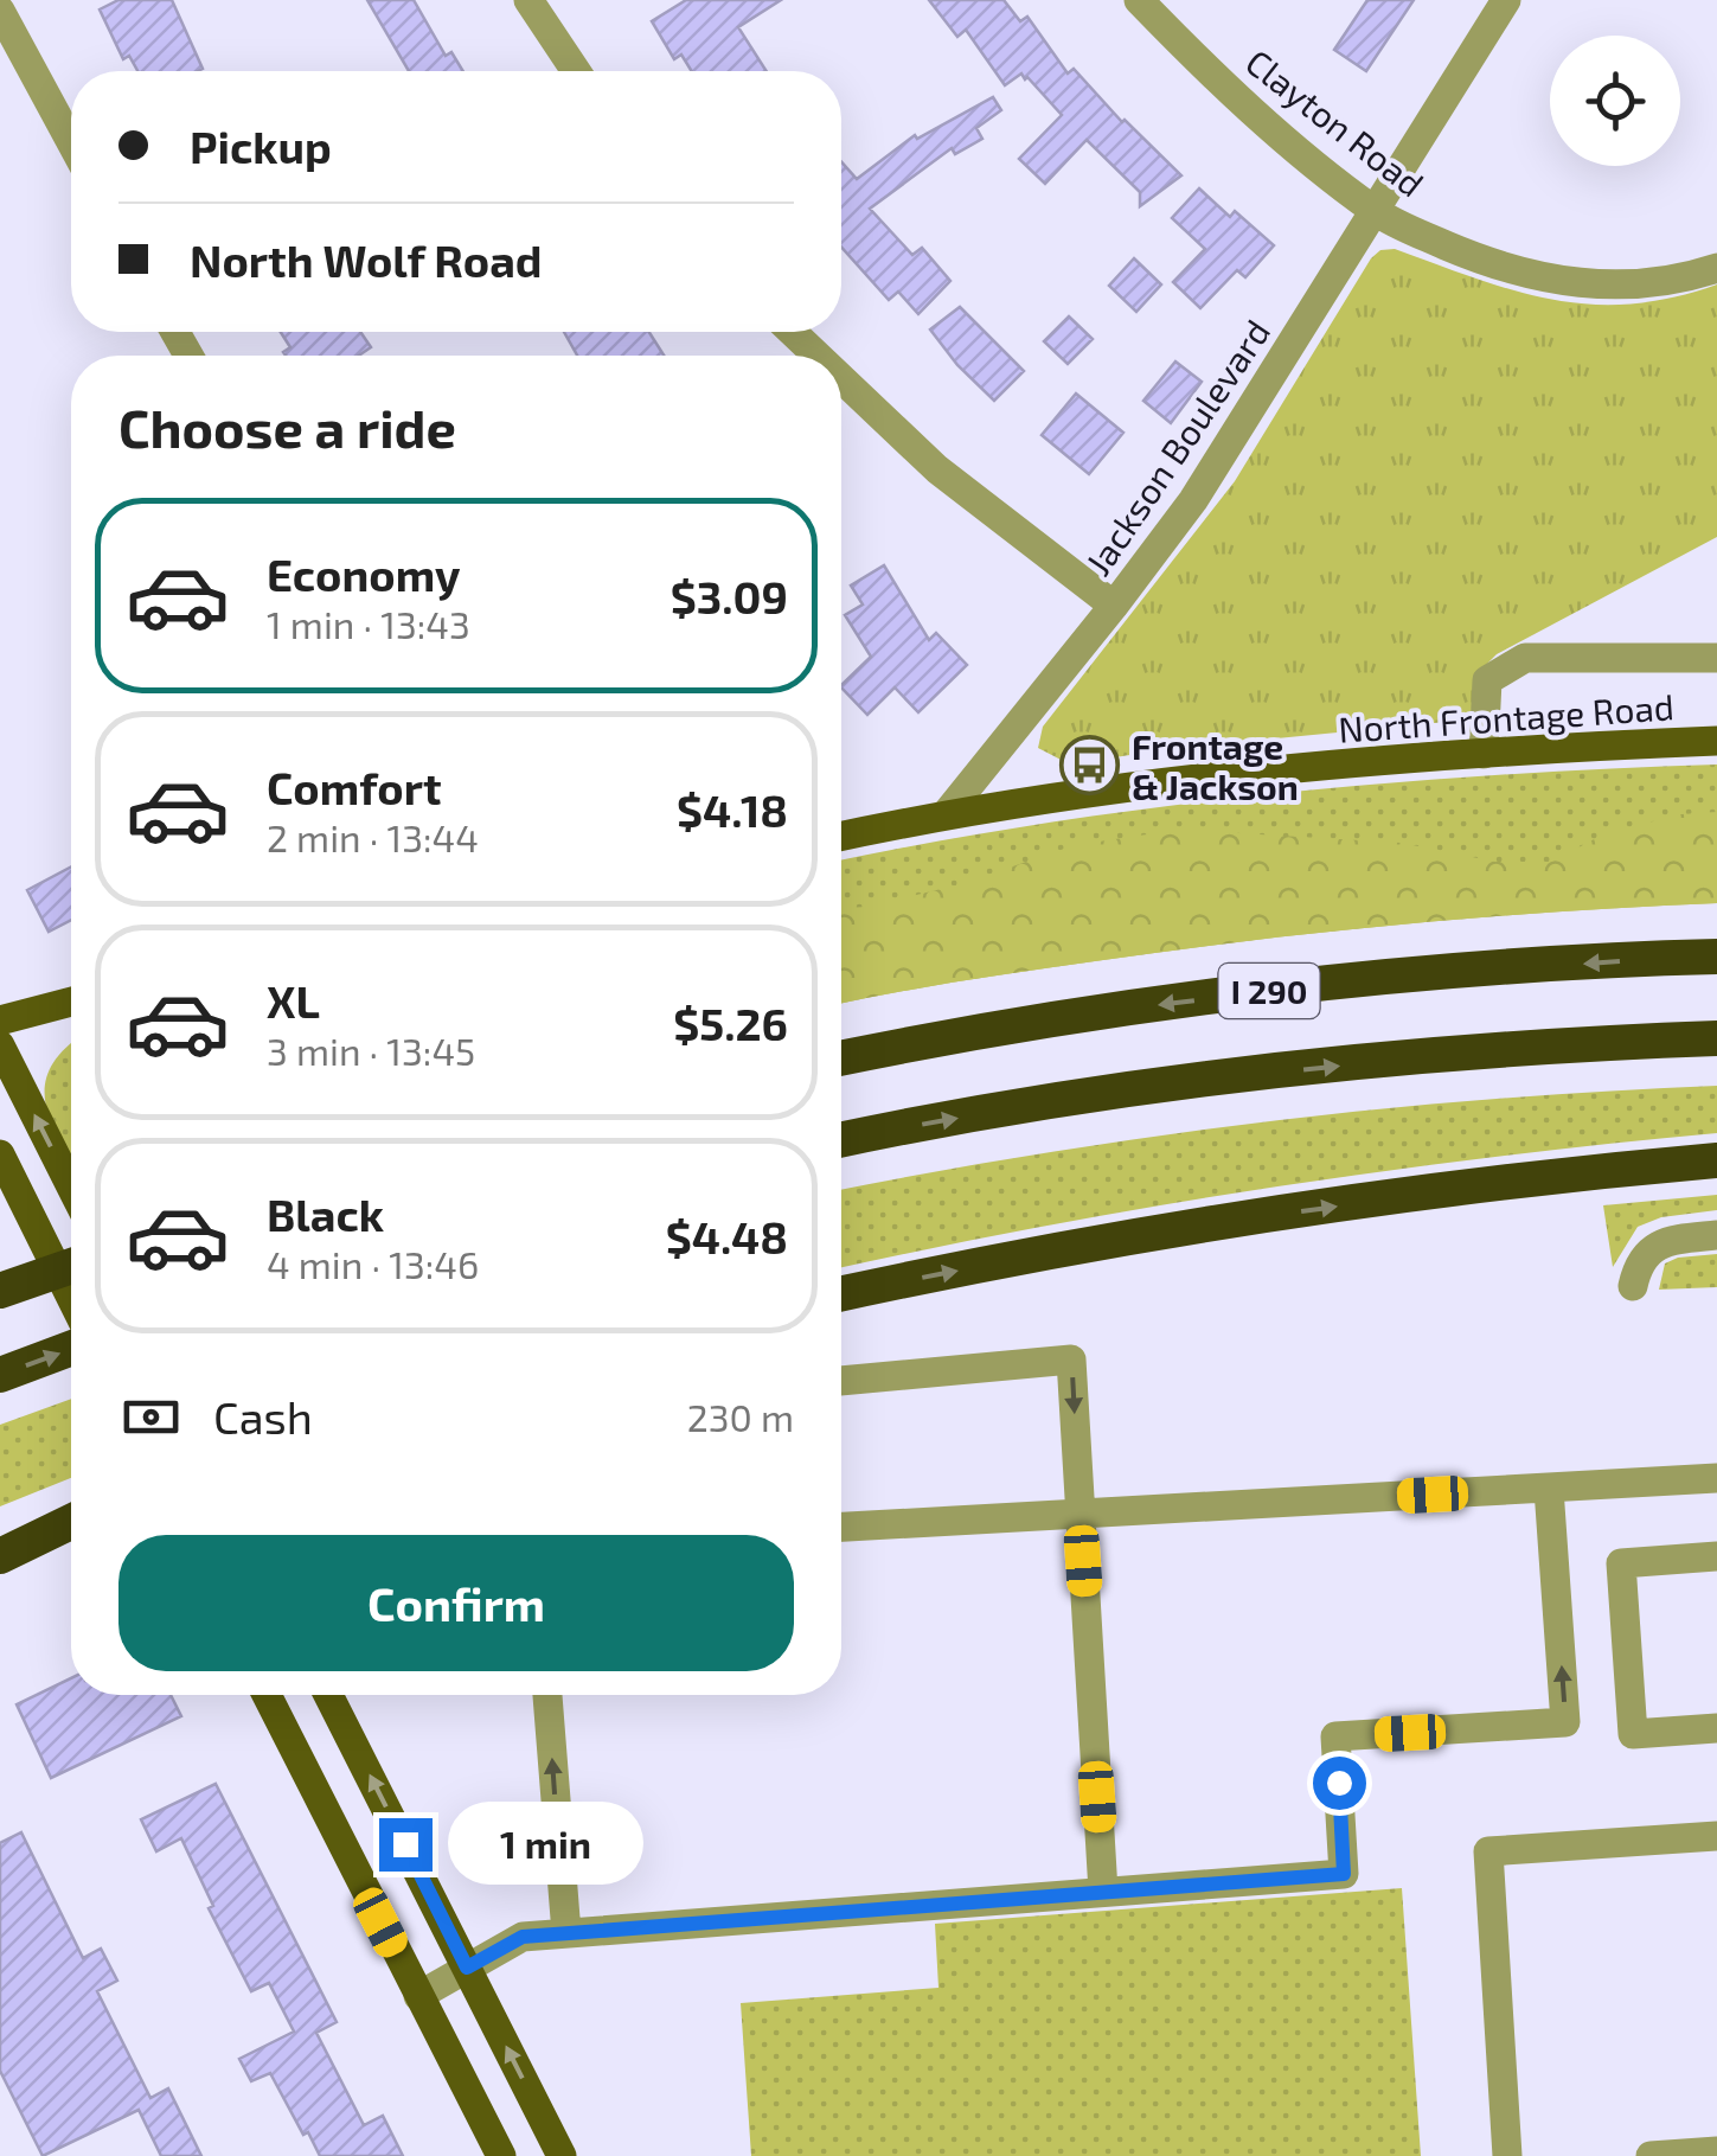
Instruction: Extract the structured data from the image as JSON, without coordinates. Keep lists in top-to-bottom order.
{
  "streets": {
    "highway": ["I 290"],
    "main road": ["North Frontage Road"],
    "street": ["Clayton Road", "Jackson Boulevard"]
  },
  "crossings": [
    ["Clayton Road", "Jackson Boulevard"],
    ["Jackson Boulevard", "North Frontage Road"]
  ],
  "places": {
    "bus stop": ["Frontage & Jackson"]
  },
  "page": {
    "banner": ["Pickup", "North Wolf Road"],
    "heading": "Choose a ride",
    "list": [
      {
        "name": "Economy",
        "note": "1 min · 13:43",
        "value": "$3.09"
      },
      {
        "name": "Comfort",
        "note": "2 min · 13:44",
        "value": "$4.18"
      },
      {
        "name": "XL",
        "note": "3 min · 13:45",
        "value": "$5.26"
      },
      {
        "name": "Black",
        "note": "4 min · 13:46",
        "value": "$4.48"
      }
    ],
    "pay": ["Cash", "230 m"],
    "buttons": "Confirm",
    "bubble": "1 min"
  }
}
